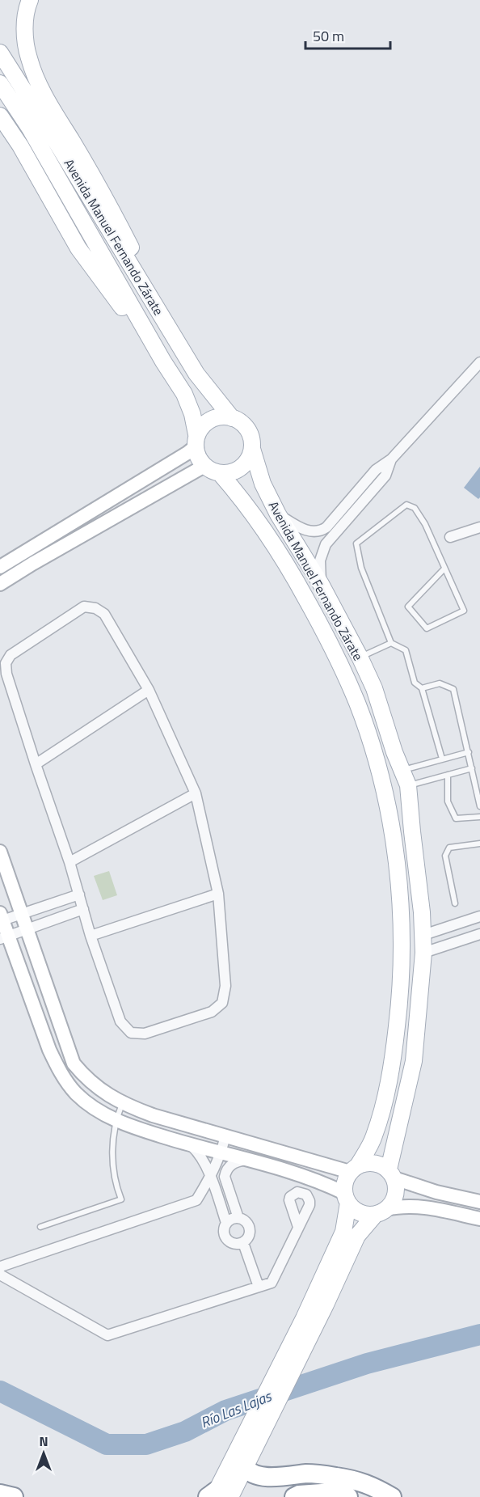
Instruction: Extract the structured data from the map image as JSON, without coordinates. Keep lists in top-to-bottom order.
{
  "streets": {
    "main road": ["Avenida Manuel Fernando Zárate"]
  },
  "water": ["Río Las Lajas"],
  "scale_bar": "50 m",
  "north": "top"
}
